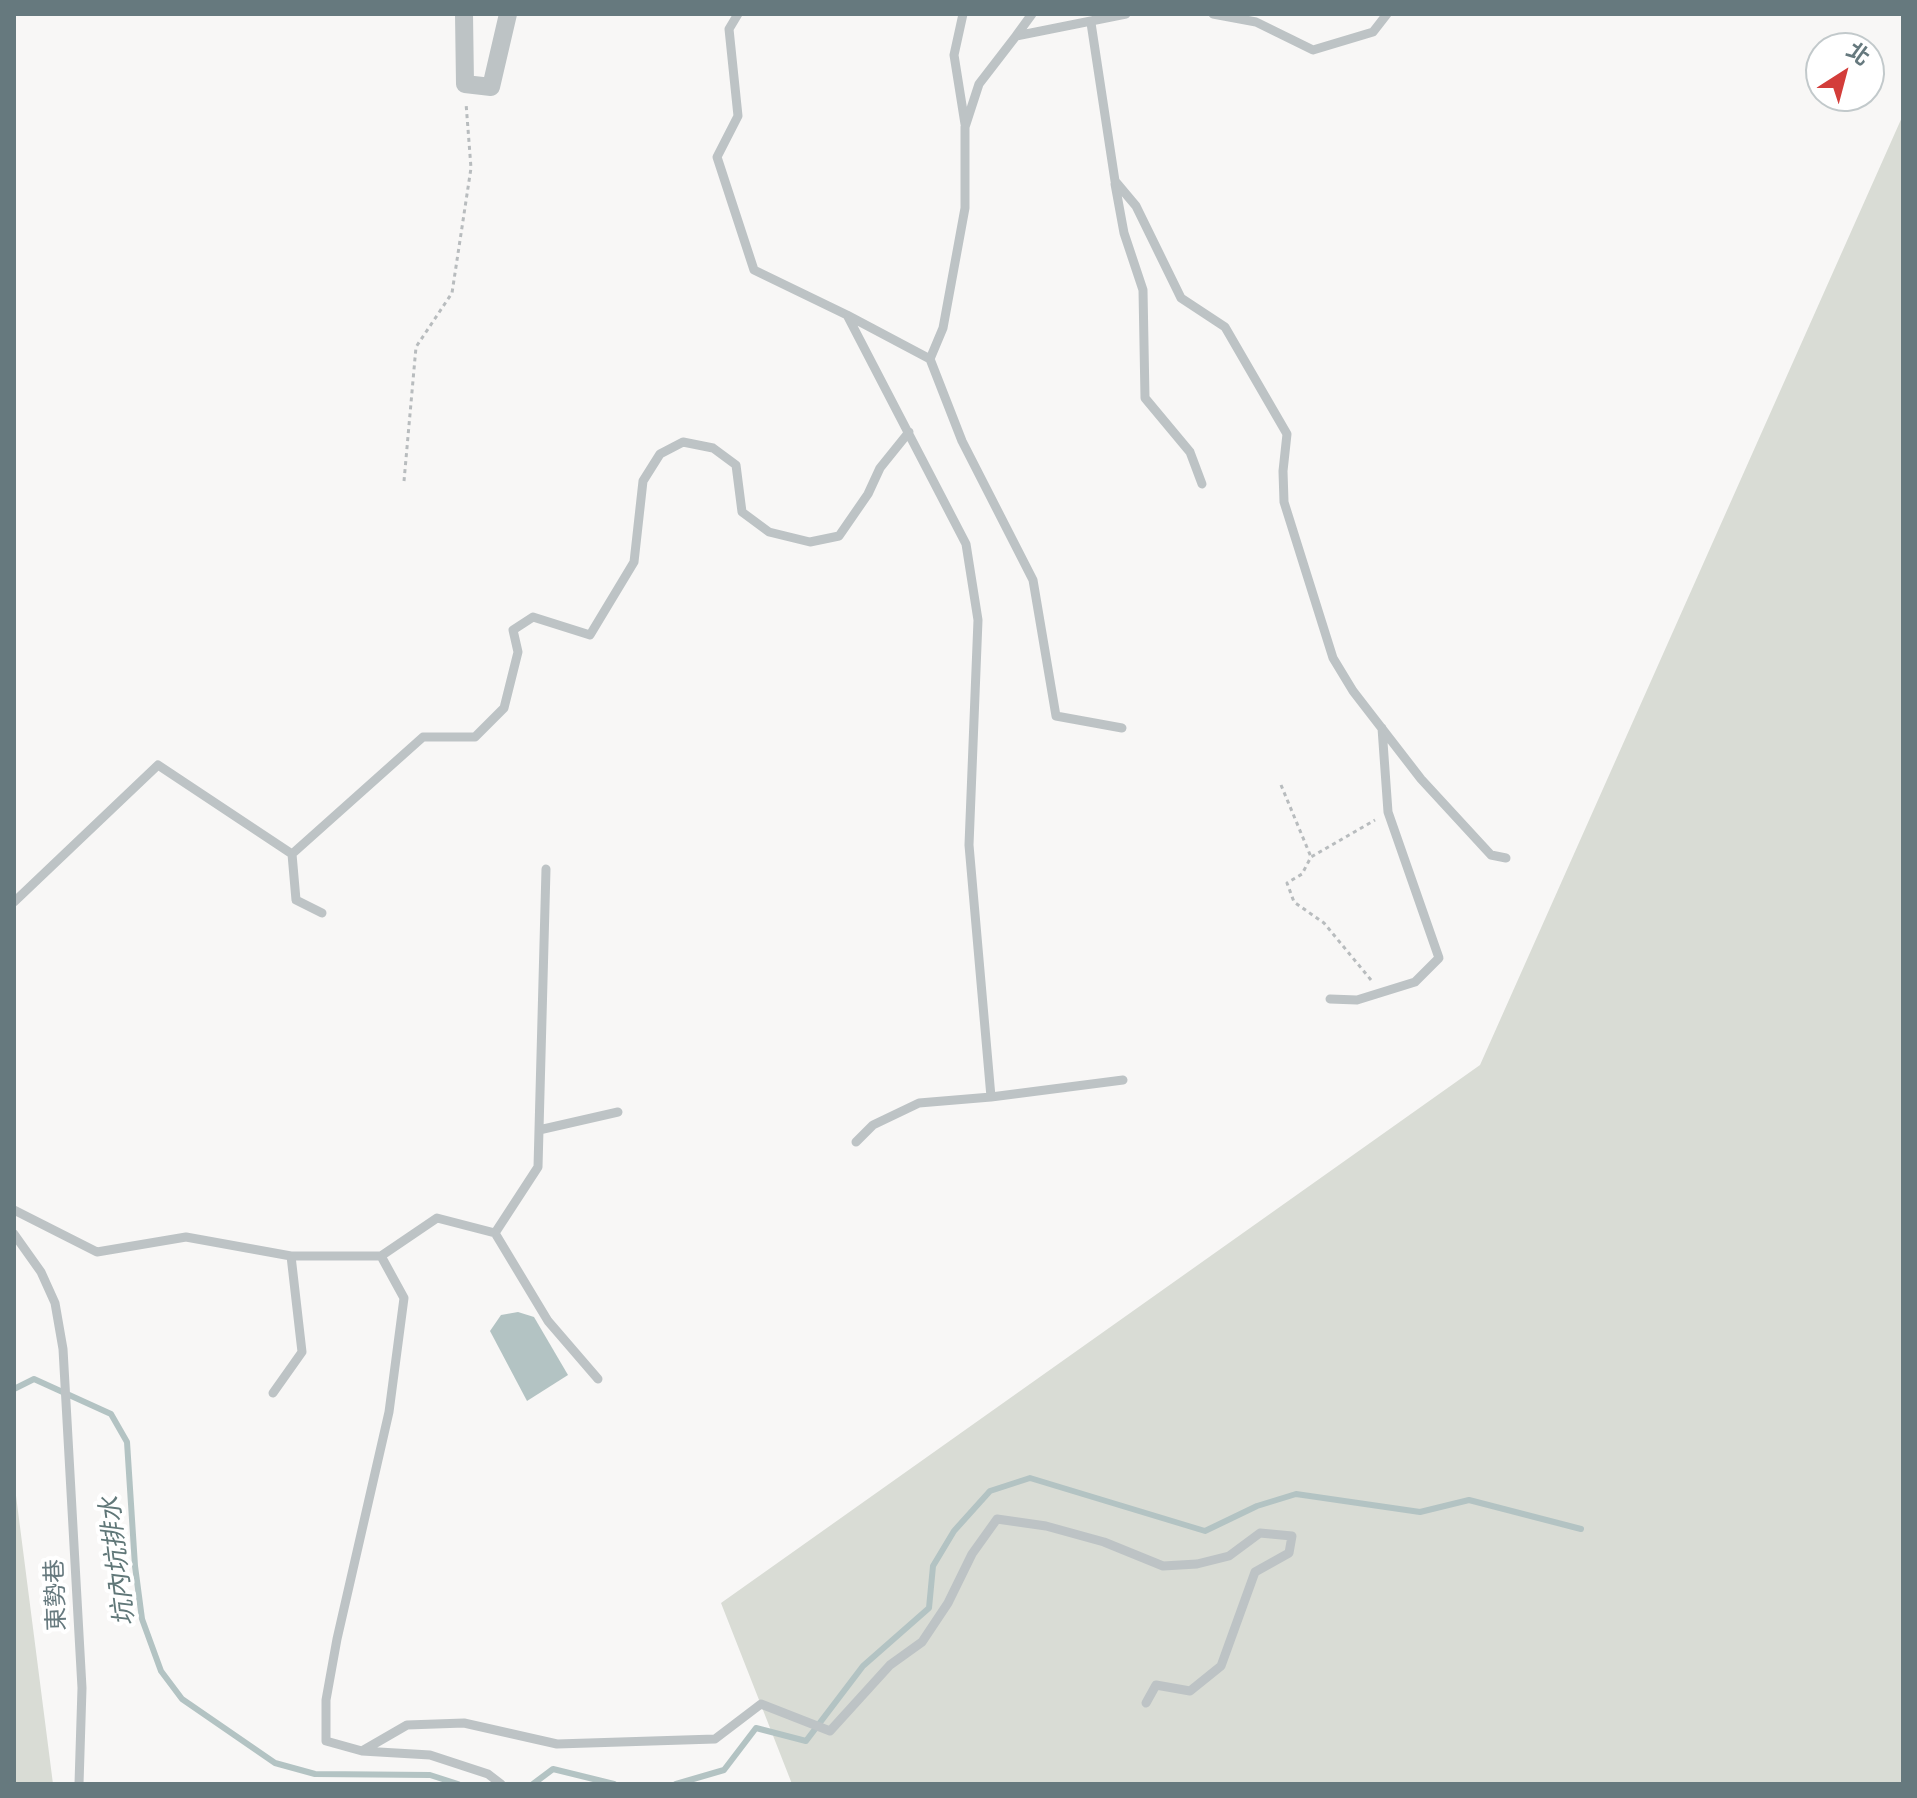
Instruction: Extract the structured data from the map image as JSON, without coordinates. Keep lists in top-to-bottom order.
{
  "streets": {
    "lane": ["東勢巷"]
  },
  "water": ["坑內坑排水"],
  "north": "top right"
}
